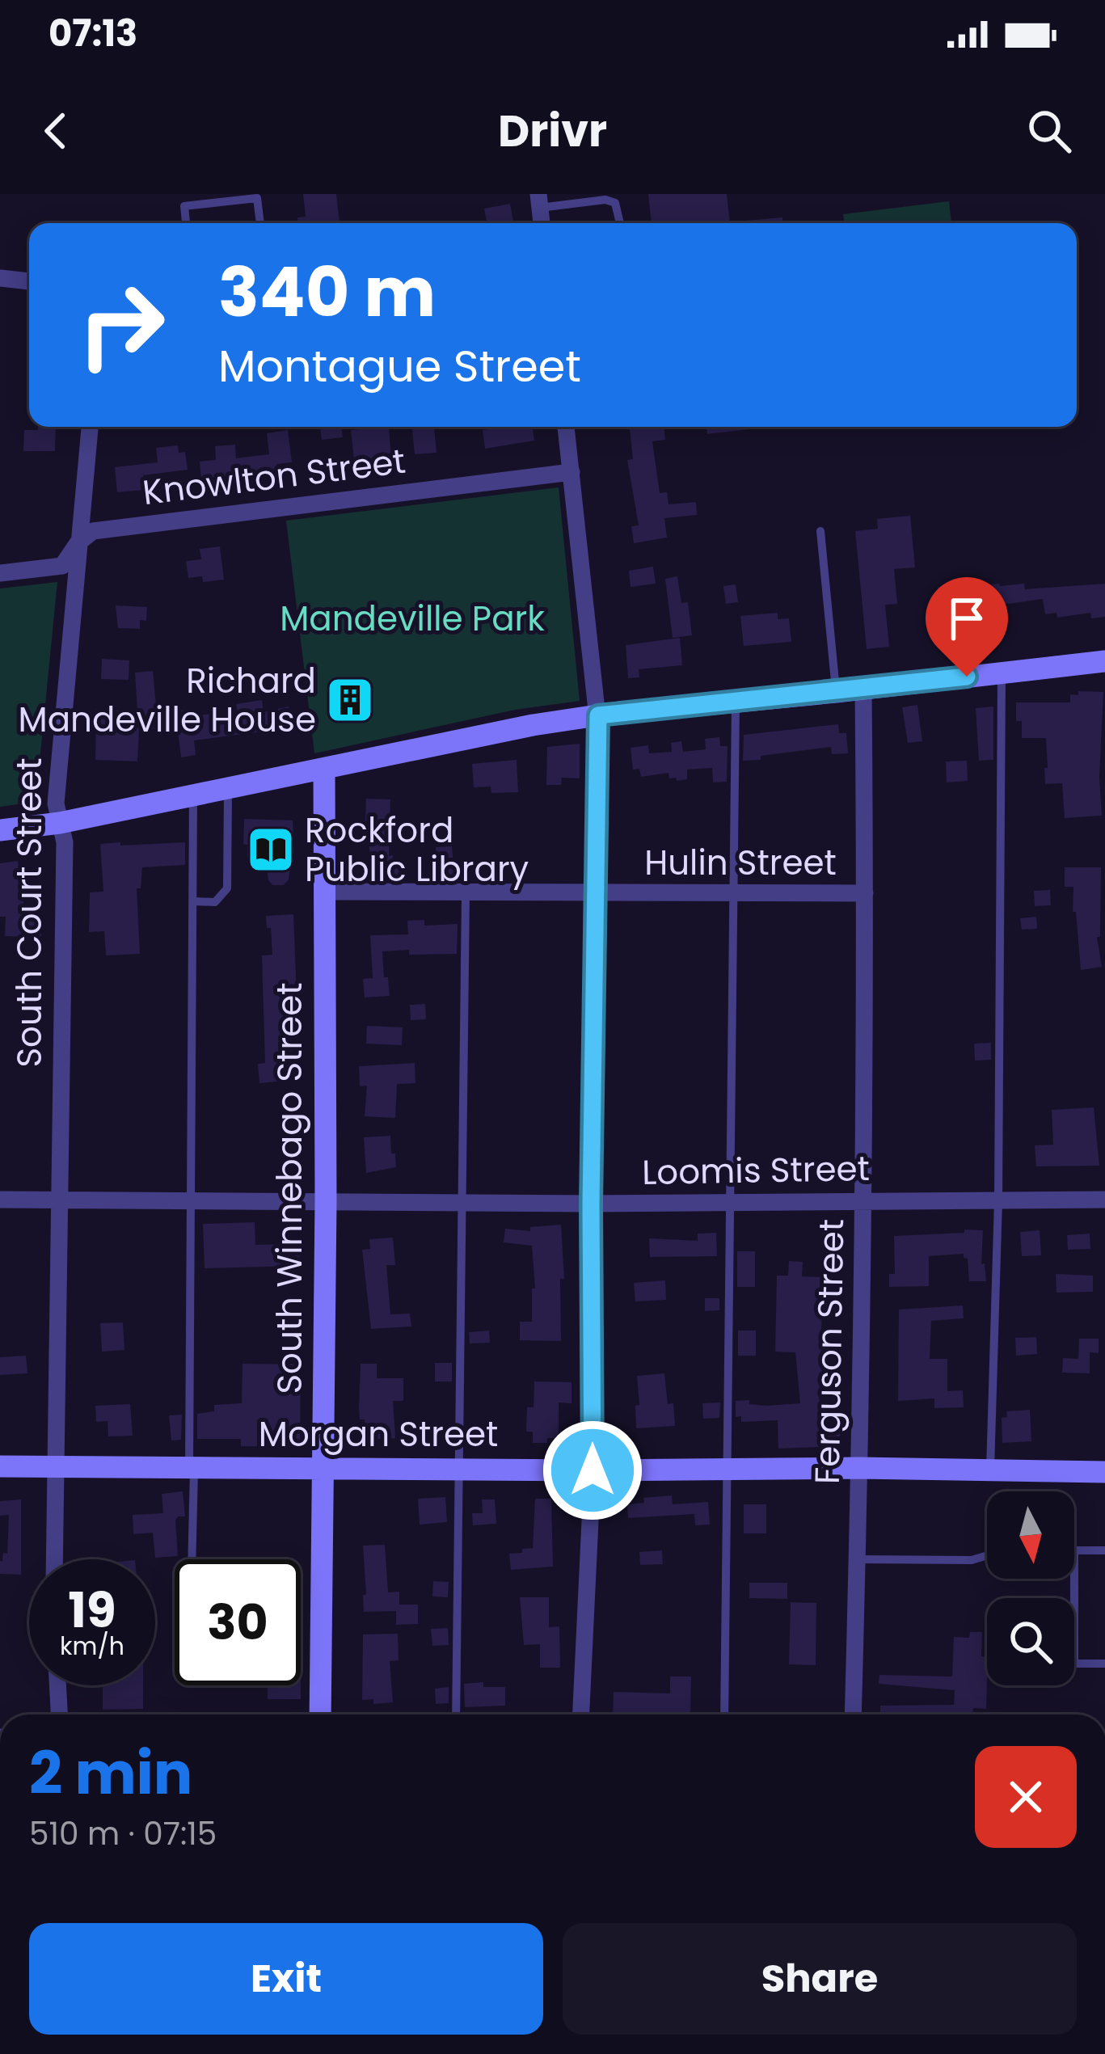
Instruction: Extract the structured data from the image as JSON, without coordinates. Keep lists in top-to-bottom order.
{
  "streets": {
    "street": [
      "Knowlton Street",
      "Hulin Street",
      "South Court Street",
      "Loomis Street",
      "South Winnebago Street",
      "Ferguson Street",
      "Morgan Street"
    ]
  },
  "crossings": [
    ["Knowlton Street", "South Court Street"],
    ["Hulin Street", "South Winnebago Street"],
    ["Hulin Street", "Ferguson Street"],
    ["South Court Street", "Loomis Street"],
    ["South Court Street", "Morgan Street"],
    ["Loomis Street", "South Winnebago Street"],
    ["Loomis Street", "Ferguson Street"],
    ["South Winnebago Street", "Morgan Street"],
    ["Ferguson Street", "Morgan Street"]
  ],
  "parks": ["Mandeville Park"],
  "places": {
    "building": ["Richard Mandeville House"],
    "library": ["Rockford Public Library"]
  },
  "north": "bottom",
  "page": {
    "status": "07:13",
    "header": "Drivr",
    "turn": ["340 m", "Montague Street"],
    "speed": "19 km/h",
    "limit": "30",
    "heading": ["2 min", "510 m · 07:15"],
    "buttons": ["Exit", "Share"]
  }
}
